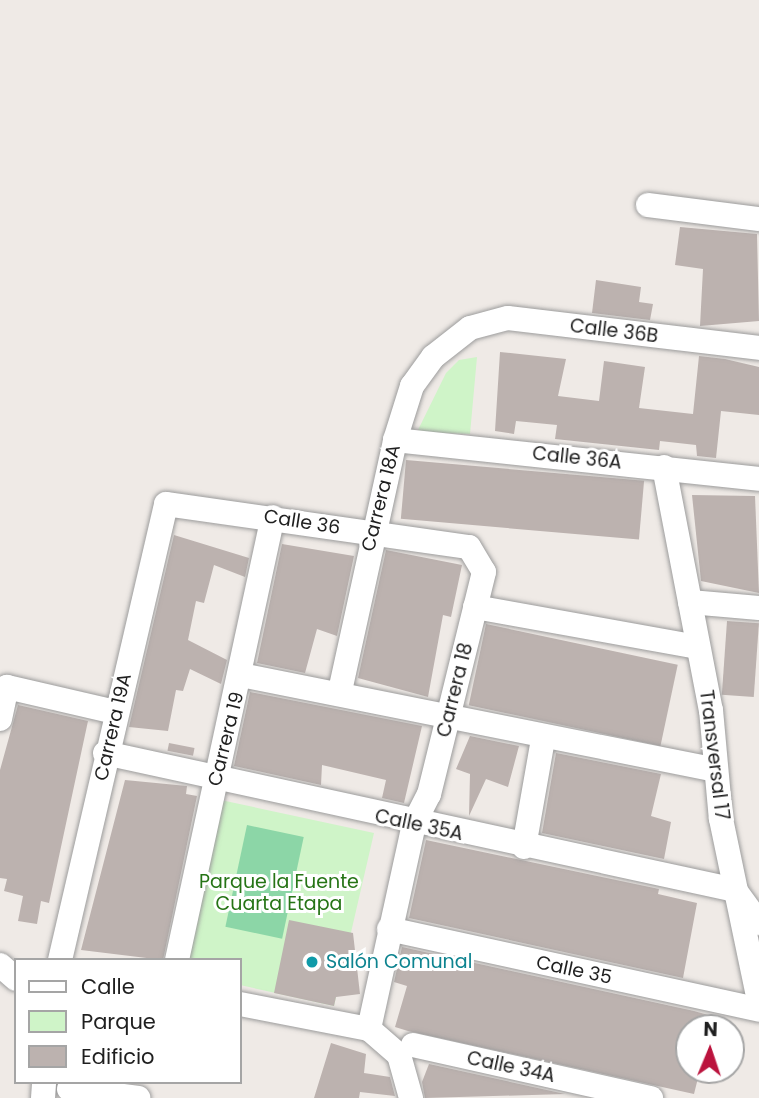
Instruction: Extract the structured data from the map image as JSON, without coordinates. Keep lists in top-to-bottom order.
{
  "streets": {
    "street": [
      "Calle 36B",
      "Calle 36A",
      "Carrera 18A",
      "Calle 36",
      "Carrera 18",
      "Carrera 19A",
      "Carrera 19",
      "Transversal 17",
      "Calle 35A",
      "Calle 35",
      "Calle 34A"
    ]
  },
  "crossings": [
    ["Calle 36B", "Carrera 18A"],
    ["Calle 36A", "Carrera 18A"],
    ["Calle 36A", "Transversal 17"],
    ["Carrera 18A", "Calle 36"],
    ["Calle 36", "Carrera 18"],
    ["Calle 36", "Carrera 19A"],
    ["Calle 36", "Carrera 19"],
    ["Carrera 18", "Calle 35A"],
    ["Carrera 18", "Calle 35"],
    ["Carrera 19A", "Calle 35A"],
    ["Carrera 19", "Calle 35A"],
    ["Transversal 17", "Calle 35A"]
  ],
  "parks": ["Parque la Fuente Cuarta Etapa"],
  "places": ["Salón Comunal"],
  "legend": ["Calle", "Parque", "Edificio"],
  "north": "top"
}
